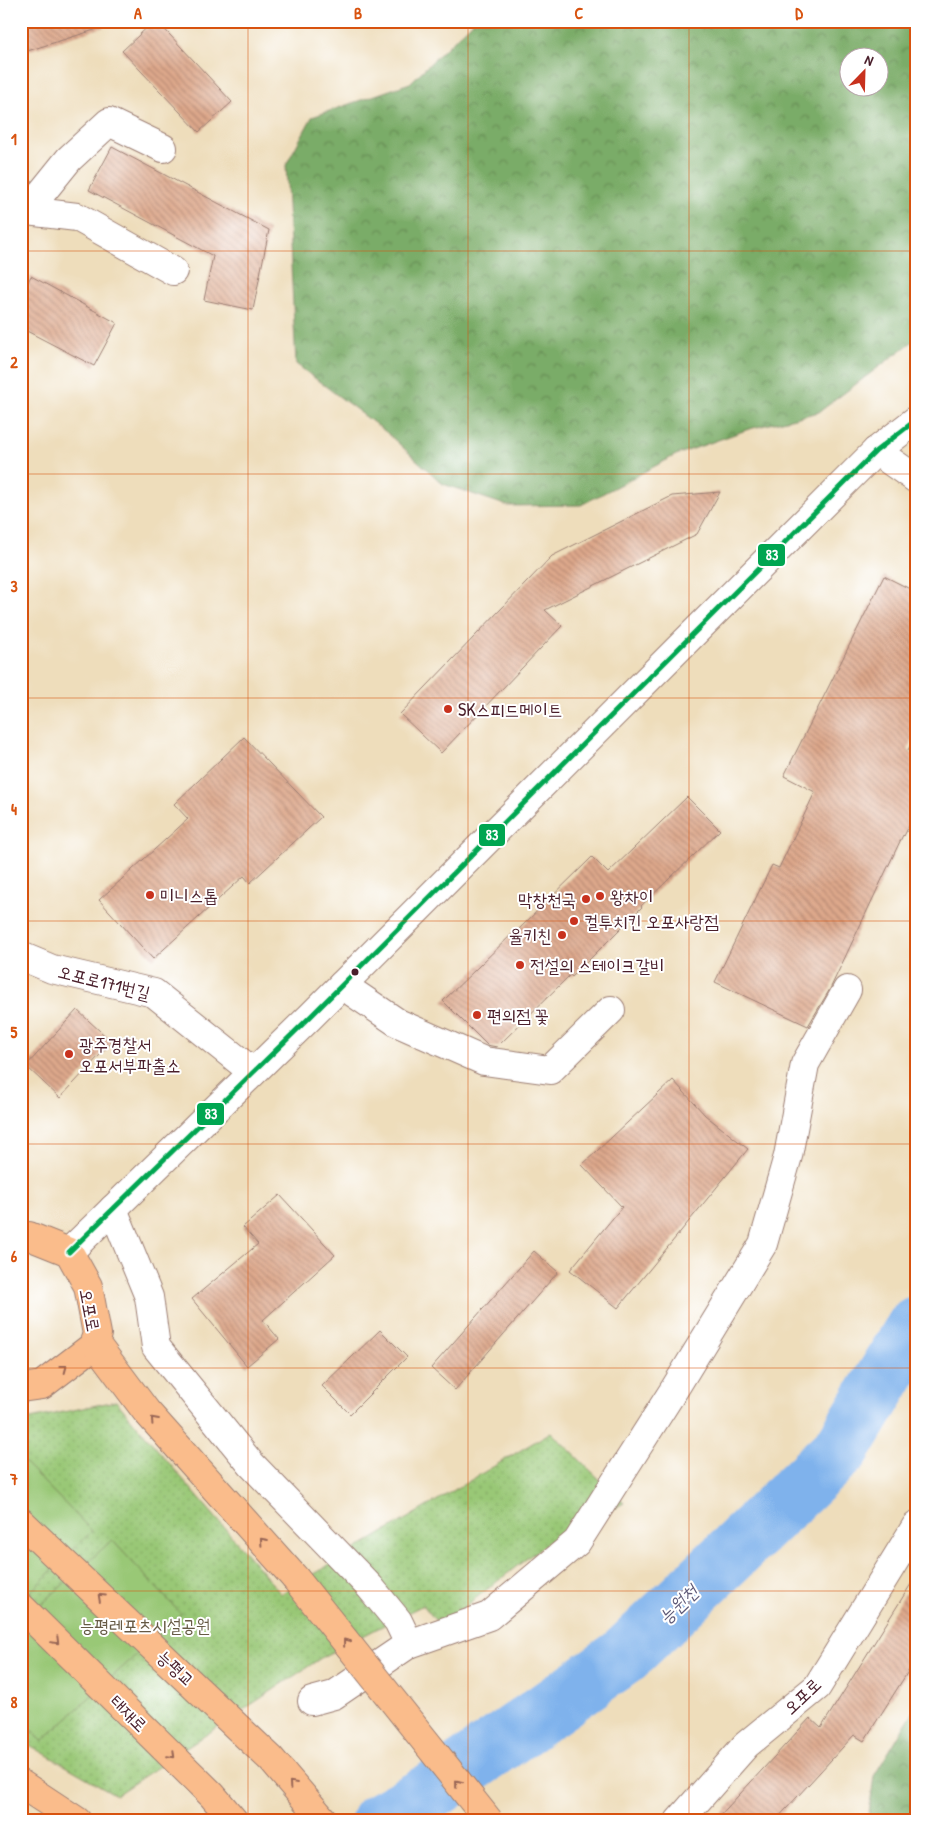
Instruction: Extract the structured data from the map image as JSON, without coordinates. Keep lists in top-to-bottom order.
{
  "streets": {
    "main road": ["오포로", "능평교", "태재로"],
    "street": ["오포로171번길"]
  },
  "water": ["능원천"],
  "parks": ["능평레포츠시설공원"],
  "places": [
    "SK스피드메이트",
    "미니스톱",
    "왕차이",
    "막창천국",
    "컬투치킨 오포사랑점",
    "율키친",
    "전설의 스테이크갈비",
    "편의점 꽃",
    "광주경찰서 오포서부파출소"
  ],
  "lines": ["transit line 83"],
  "north": "top right",
  "grid": {
    "columns": [
      "A",
      "B",
      "C",
      "D"
    ],
    "rows": [
      "1",
      "2",
      "3",
      "4",
      "5",
      "6",
      "7",
      "8"
    ]
  }
}
